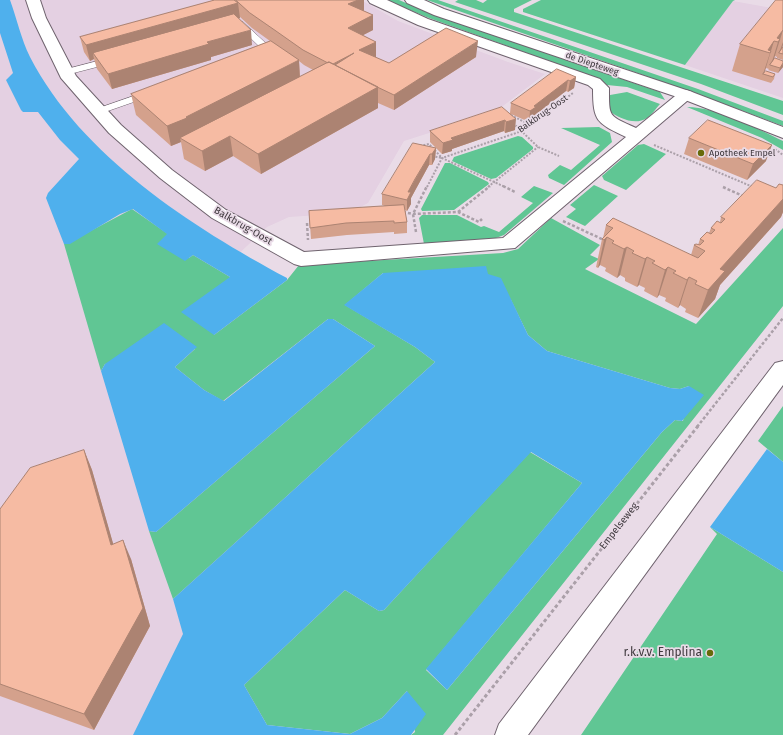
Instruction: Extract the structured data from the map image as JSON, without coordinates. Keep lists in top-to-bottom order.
{
  "streets": {
    "street": ["de Diepteweg", "Balkbrug-Oost"],
    "path": ["Empelseweg"]
  },
  "crossings": [
    ["de Diepteweg", "Balkbrug-Oost"]
  ],
  "places": ["Apotheek Empel", "r.k.v.v. Emplina"]
}
